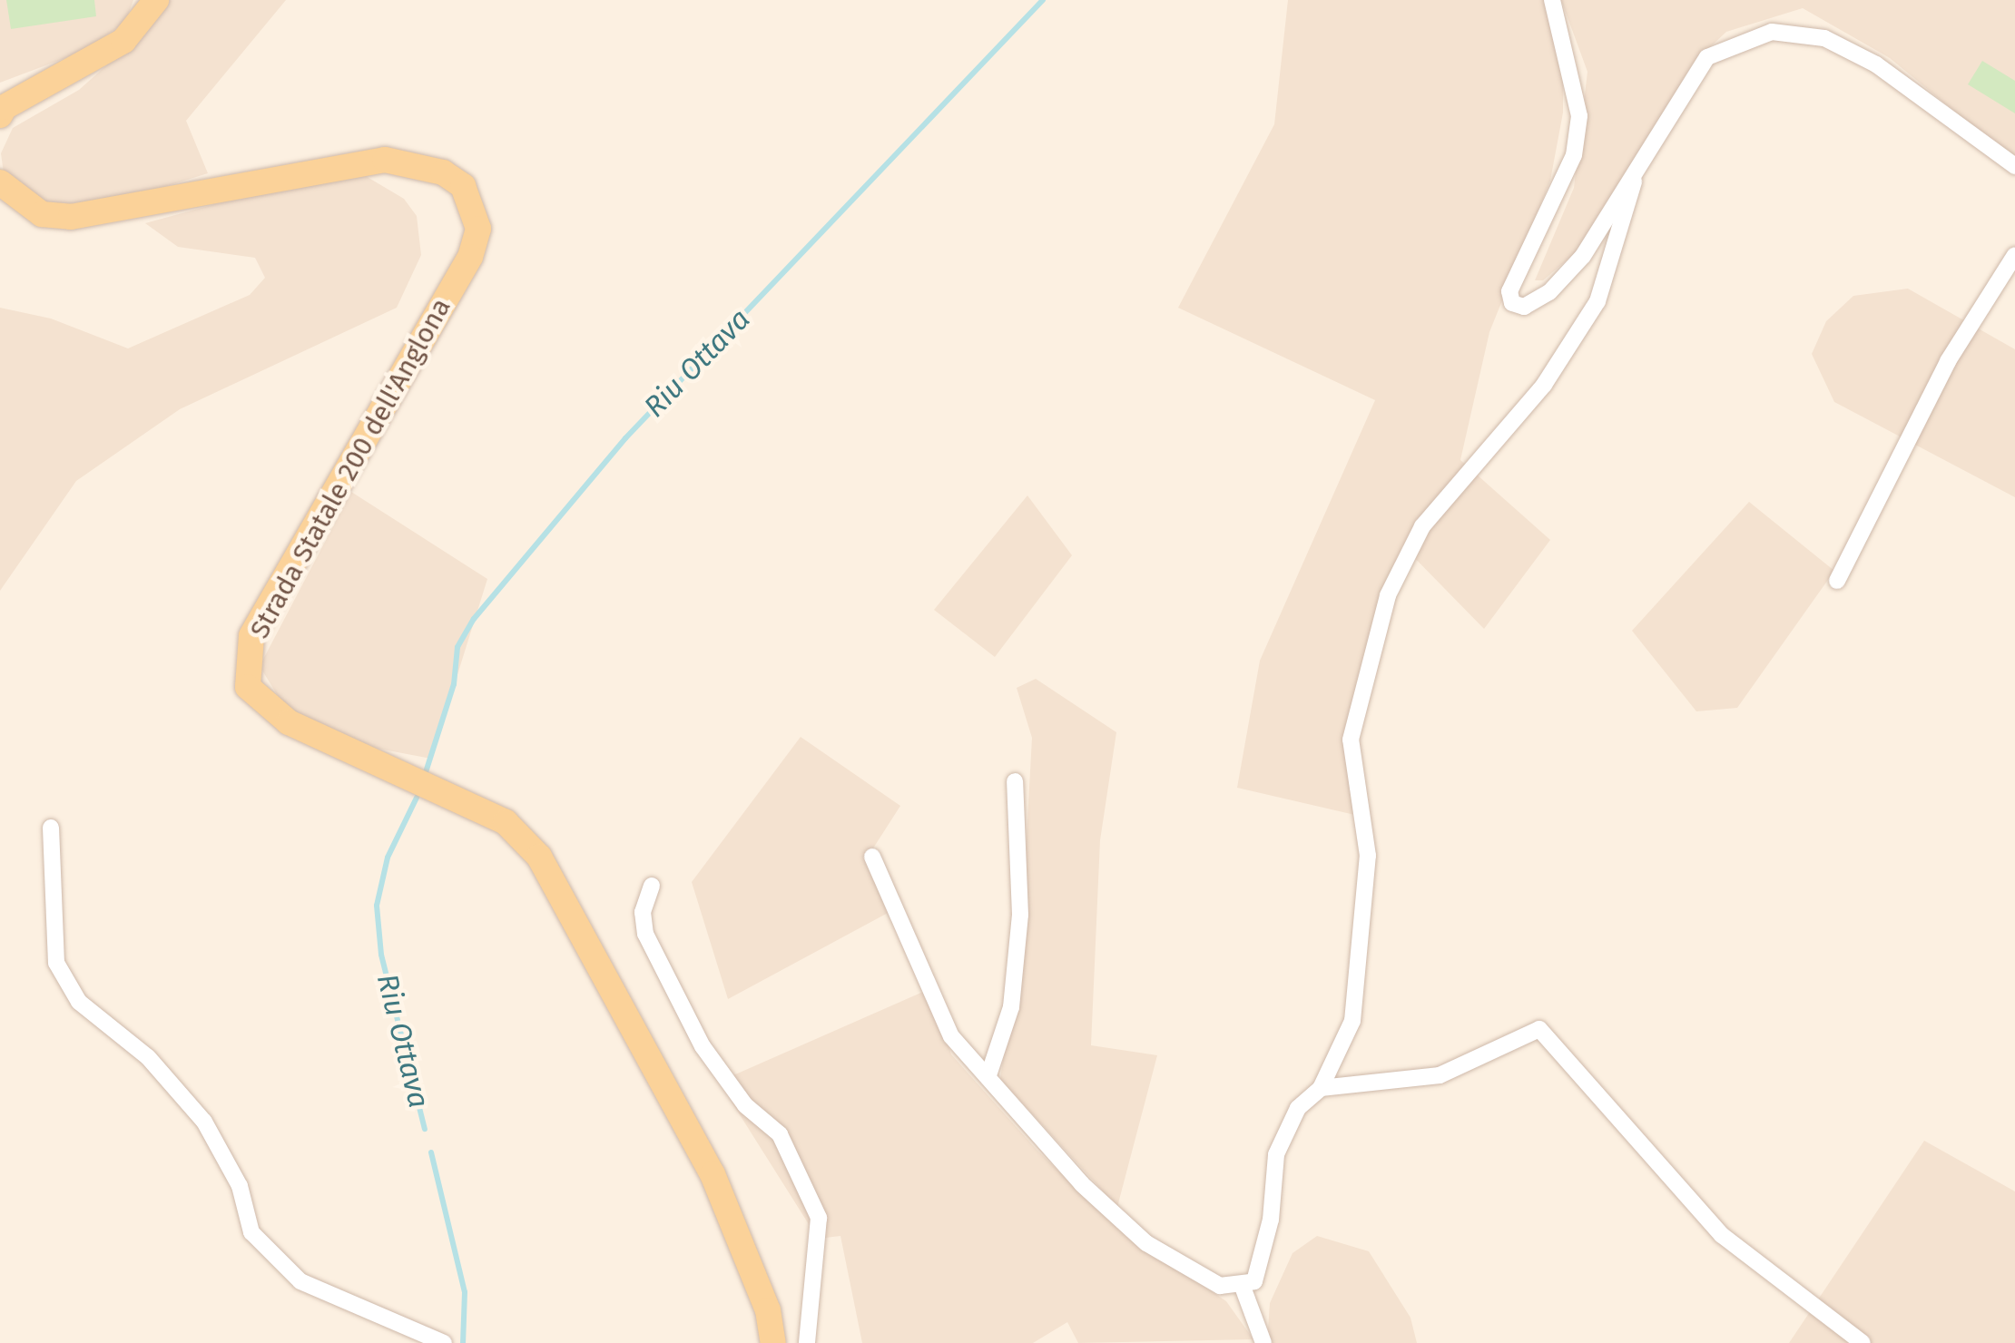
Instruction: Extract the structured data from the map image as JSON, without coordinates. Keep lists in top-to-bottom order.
{
  "streets": {
    "main road": ["Strada Statale 200 dell'Anglona"]
  },
  "water": ["Riu Ottava"]
}
